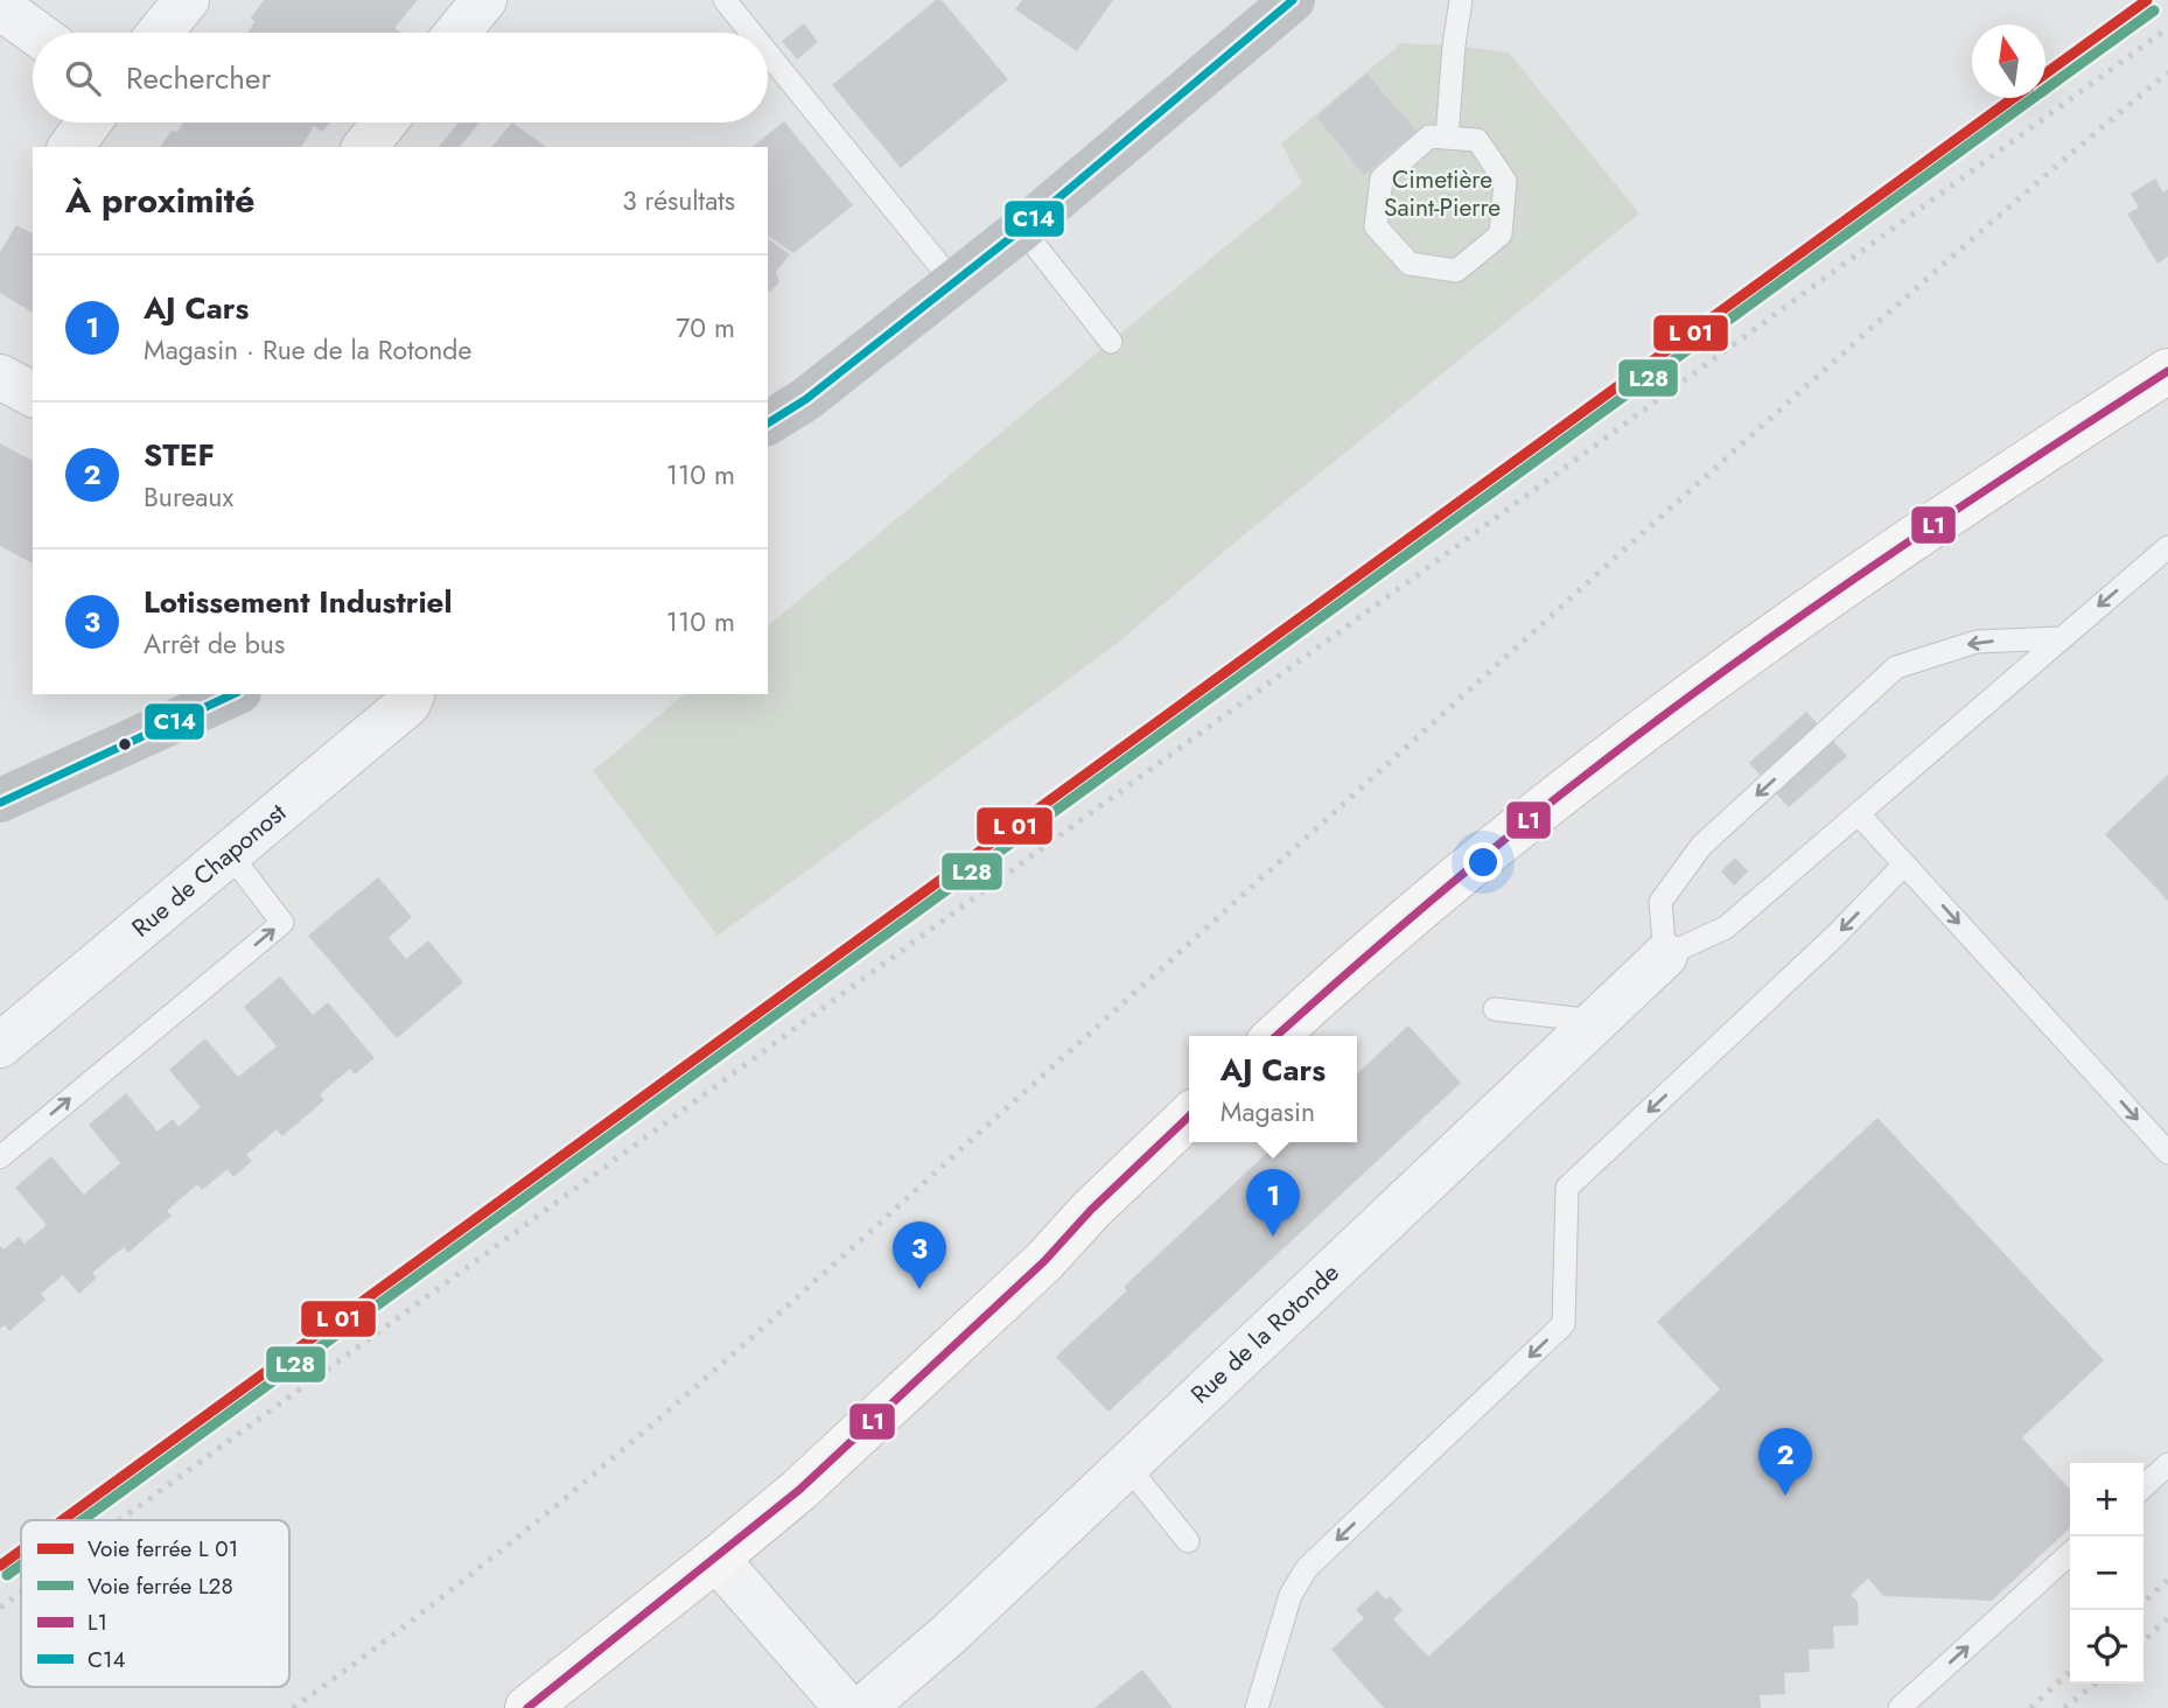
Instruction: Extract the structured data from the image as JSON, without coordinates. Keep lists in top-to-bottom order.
{
  "streets": {
    "street": ["Rue de Chaponost", "Rue de la Rotonde"]
  },
  "parks": ["Cimetière Saint-Pierre"],
  "lines": ["transit line C14", "rail line L28", "transit line L1"],
  "legend": [
    "Voie ferrée L 01",
    "Voie ferrée L28",
    "L1",
    "C14"
  ],
  "north": "top",
  "page": {
    "search": "Rechercher",
    "heading": ["À proximité", "3 résultats"],
    "list": [
      {
        "mark": "1",
        "name": "AJ Cars",
        "note": "Magasin · Rue de la Rotonde",
        "value": "70 m"
      },
      {
        "mark": "2",
        "name": "STEF",
        "note": "Bureaux",
        "value": "110 m"
      },
      {
        "mark": "3",
        "name": "Lotissement Industriel",
        "note": "Arrêt de bus",
        "value": "110 m"
      }
    ],
    "popup": ["AJ Cars", "Magasin"],
    "pins": ["1", "3", "2"],
    "map_buttons": ["+", "−"]
  }
}
